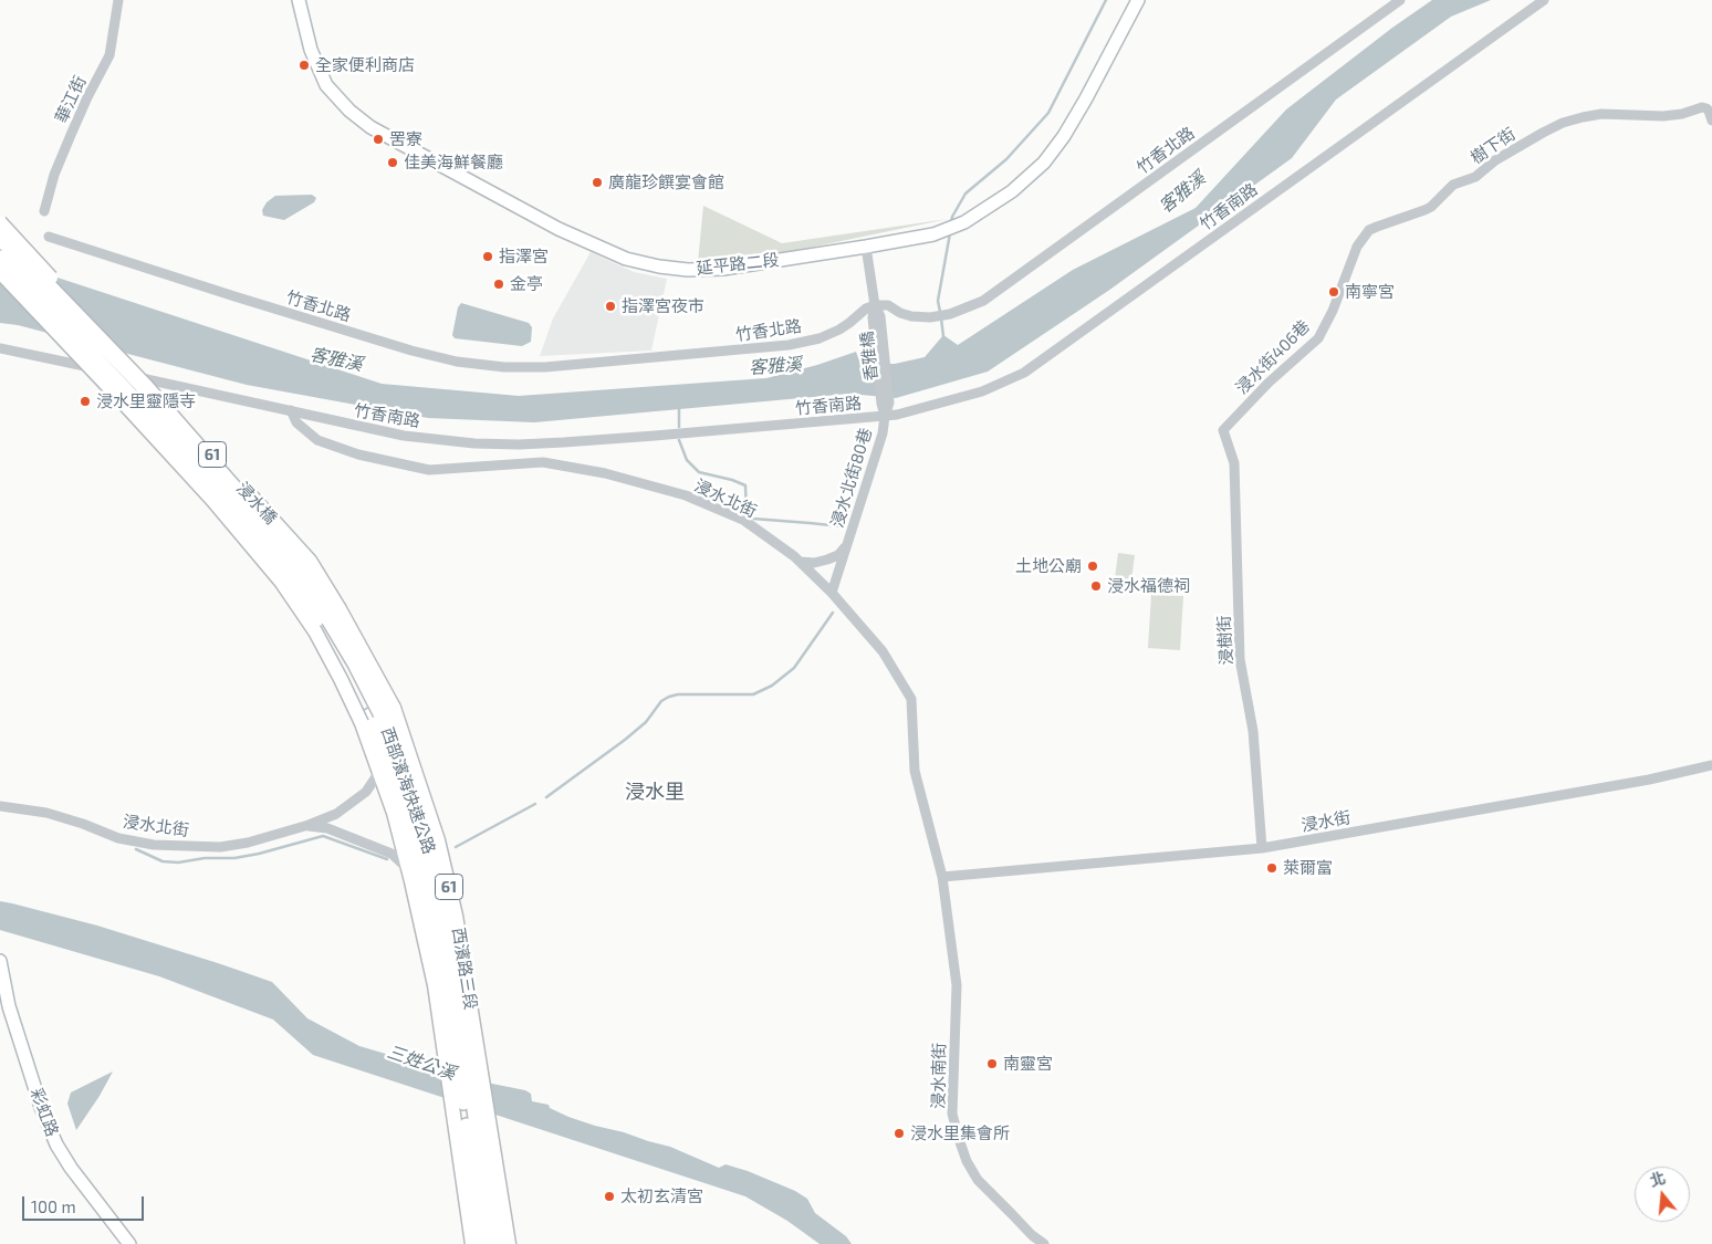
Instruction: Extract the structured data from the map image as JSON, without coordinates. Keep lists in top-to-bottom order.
{
  "streets": {
    "highway": ["61", "浸水橋", "西部濱海快速公路"],
    "main road": ["西濱路三段"],
    "street": [
      "華江街",
      "樹下街",
      "竹香北路",
      "竹香南路",
      "延平路二段",
      "香雅橋",
      "浸水街406巷",
      "浸水北街80巷",
      "浸水北街",
      "浸樹街",
      "浸水街",
      "浸水南街",
      "彩虹路"
    ]
  },
  "crossings": [
    ["樹下街", "浸水街406巷"],
    ["竹香北路", "香雅橋"],
    ["竹香南路", "香雅橋"],
    ["竹香南路", "浸水北街80巷"],
    ["竹香南路", "浸水北街"],
    ["香雅橋", "浸水北街80巷"],
    ["浸水街406巷", "浸樹街"],
    ["61", "西部濱海快速公路"],
    ["61", "西濱路三段"],
    ["浸水北街80巷", "浸水北街"],
    ["浸水北街", "浸水街"],
    ["浸水北街", "西濱路三段"],
    ["浸水北街", "浸水南街"],
    ["浸水橋", "西部濱海快速公路"],
    ["浸水橋", "西濱路三段"],
    ["浸樹街", "浸水街"],
    ["西部濱海快速公路", "西濱路三段"],
    ["浸水街", "浸水南街"]
  ],
  "districts": ["浸水里"],
  "water": ["客雅溪", "三姓公溪"],
  "places": [
    "全家便利商店",
    "罟寮",
    "佳美海鮮餐廳",
    "廣龍珍饌宴會館",
    "指澤宮",
    "金亭",
    "南寧宮",
    "指澤宮夜市",
    "浸水里靈隱寺",
    "土地公廟",
    "浸水福德祠",
    "萊爾富",
    "南靈宮",
    "浸水里集會所",
    "太初玄清宮"
  ],
  "scale_bar": "100 m",
  "north": "top"
}
